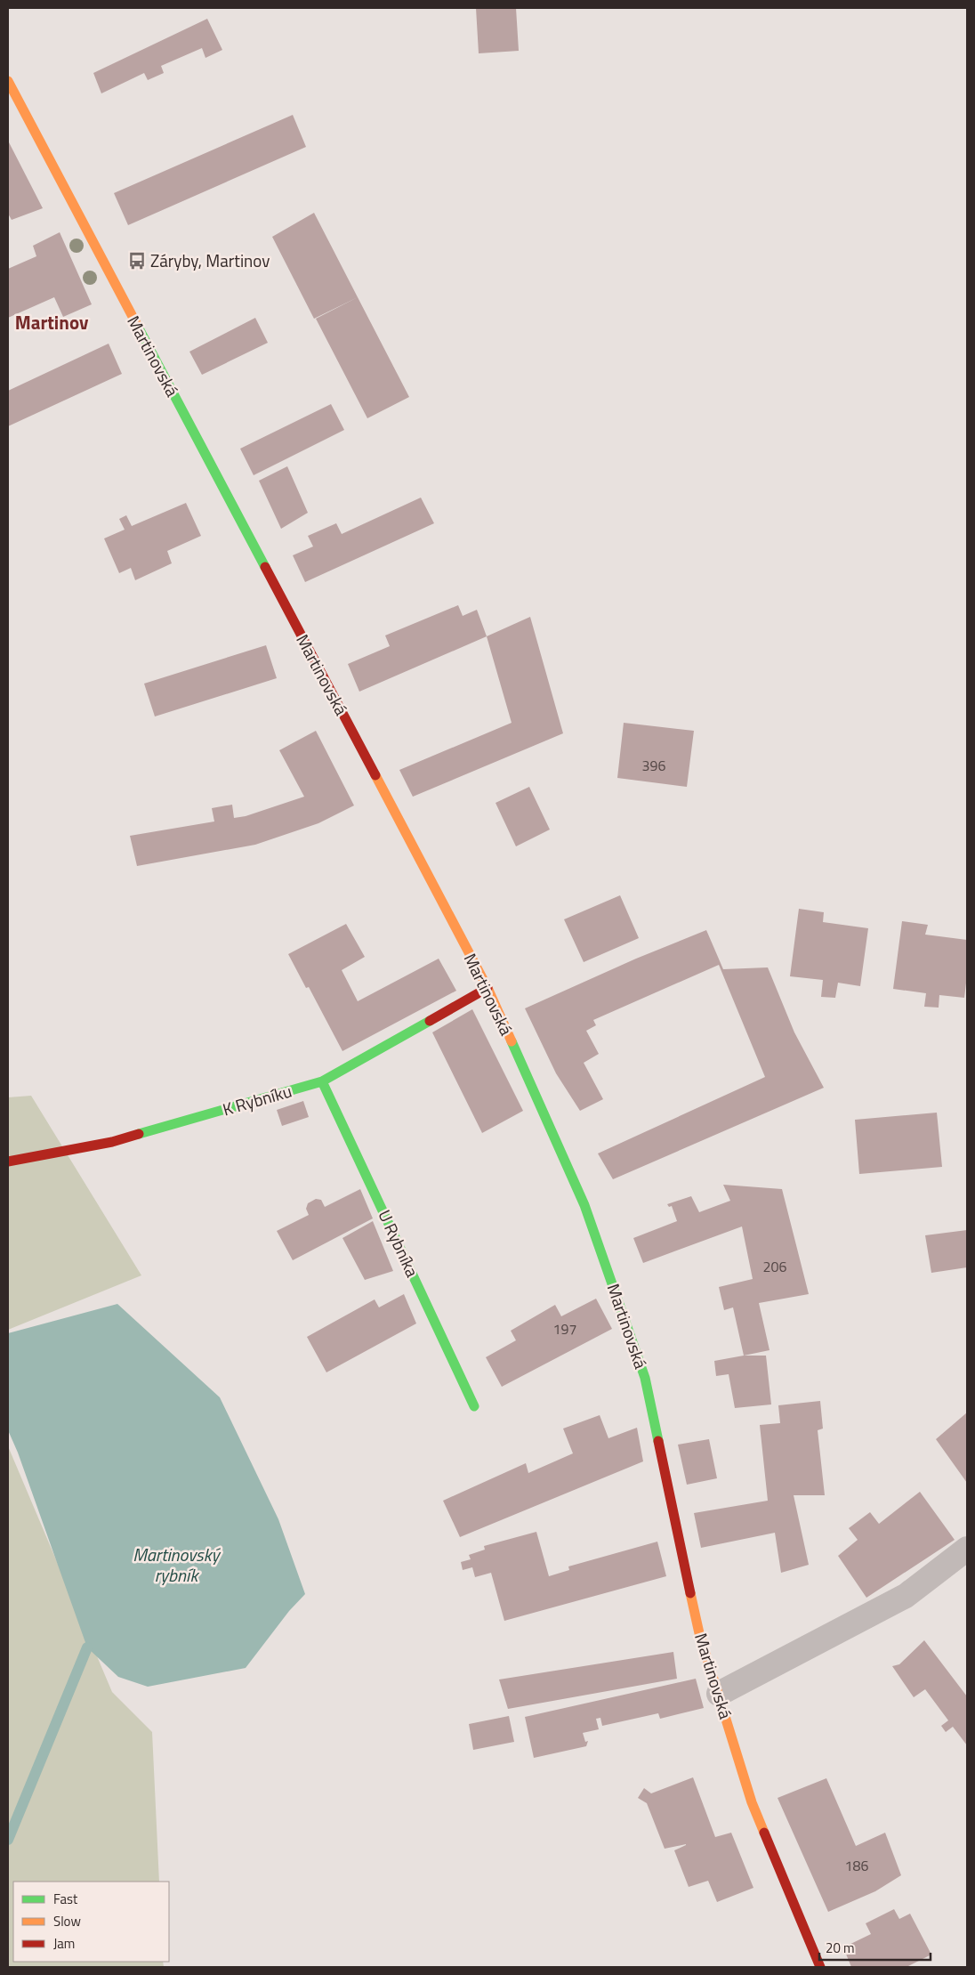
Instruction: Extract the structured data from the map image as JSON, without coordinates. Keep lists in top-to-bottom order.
{
  "streets": {
    "street": ["Martinovská", "K Rybníku", "U Rybníka"]
  },
  "crossings": [
    ["Martinovská", "K Rybníku"],
    ["K Rybníku", "U Rybníka"]
  ],
  "districts": ["Martinov"],
  "water": ["Martinovský rybník"],
  "places": {
    "bus stop": ["Záryby, Martinov"]
  },
  "house_numbers": [
    "396",
    "206",
    "197",
    "186"
  ],
  "legend": ["Fast", "Slow", "Jam"],
  "scale_bar": "20 m"
}
